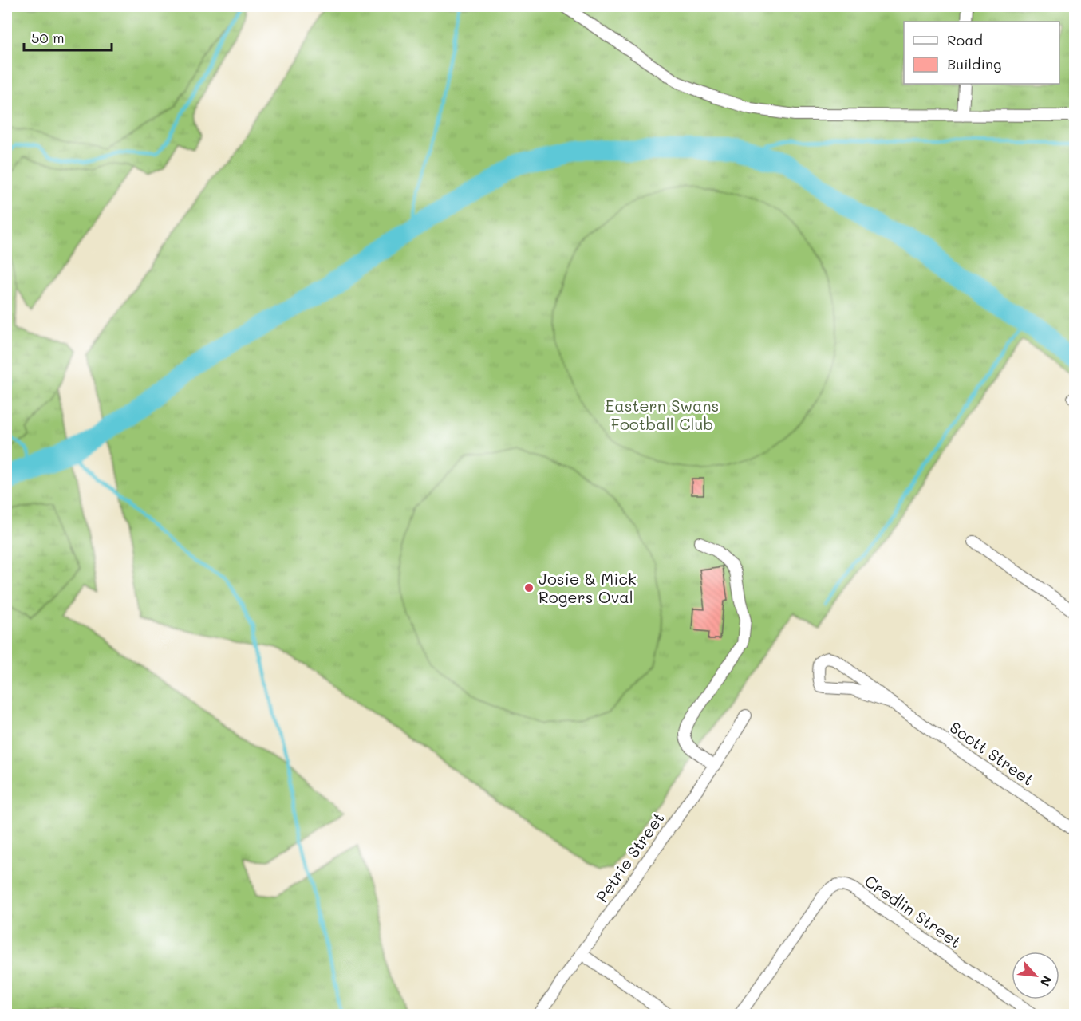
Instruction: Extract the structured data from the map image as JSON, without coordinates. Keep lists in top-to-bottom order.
{
  "streets": {
    "street": ["Scott Street", "Petrie Street", "Credlin Street"]
  },
  "parks": ["Eastern Swans Football Club"],
  "places": ["Josie & Mick Rogers Oval"],
  "legend": ["Road", "Building"],
  "scale_bar": "50 m",
  "north": "bottom right"
}
